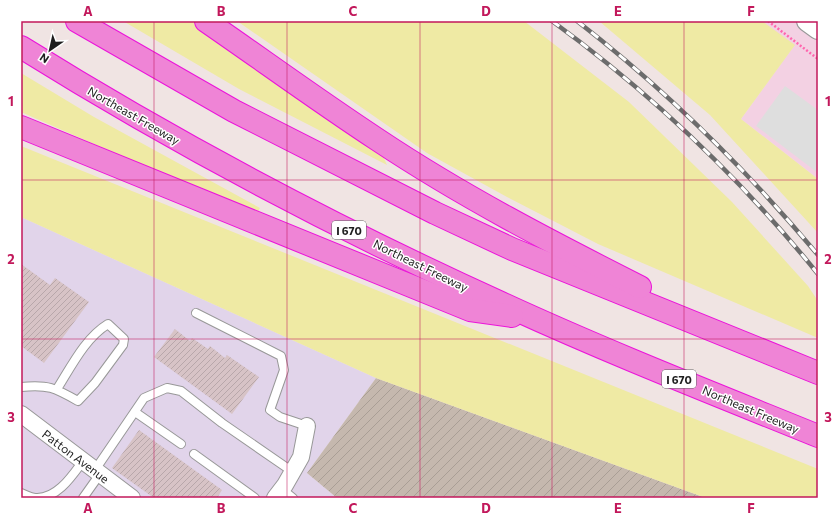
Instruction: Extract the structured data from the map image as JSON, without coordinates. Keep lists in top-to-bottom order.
{
  "streets": {
    "highway": ["Northeast Freeway", "I 670"],
    "street": ["Patton Avenue"]
  },
  "north": "bottom left",
  "grid": {
    "columns": [
      "A",
      "B",
      "C",
      "D",
      "E",
      "F"
    ],
    "rows": ["1", "2", "3"]
  }
}
